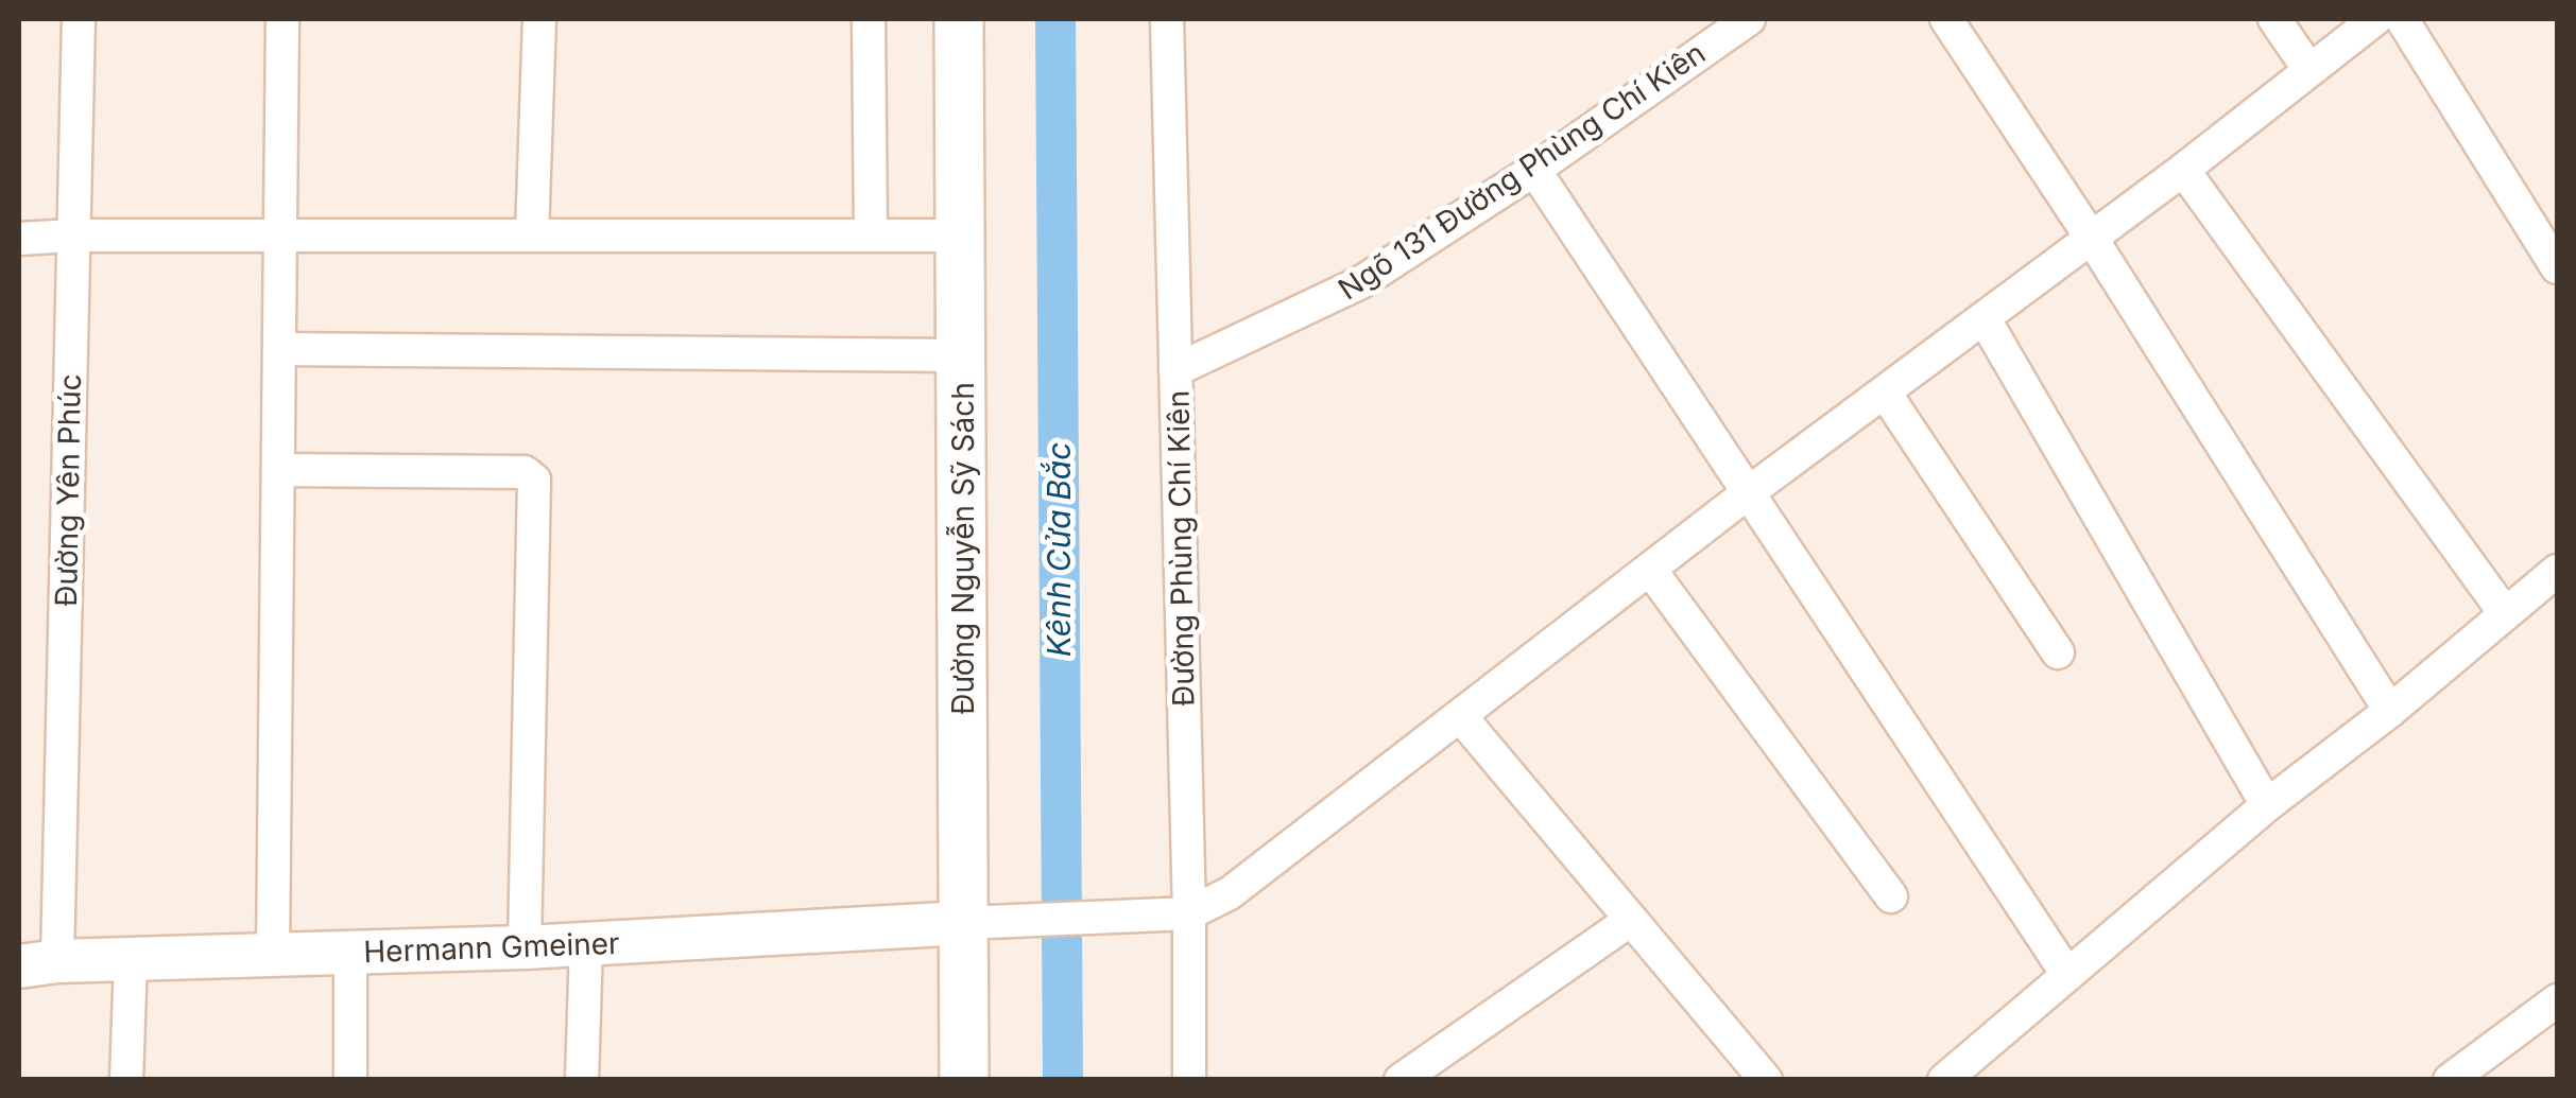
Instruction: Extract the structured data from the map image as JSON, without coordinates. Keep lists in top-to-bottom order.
{
  "streets": {
    "main road": ["Đường Nguyễn Sỹ Sách"],
    "street": [
      "Ngõ 131 Đường Phùng Chí Kiên",
      "Đường Yên Phúc",
      "Đường Phùng Chí Kiên",
      "Hermann Gmeiner"
    ]
  },
  "crossings": [
    ["Ngõ 131 Đường Phùng Chí Kiên", "Đường Phùng Chí Kiên"],
    ["Đường Yên Phúc", "Hermann Gmeiner"],
    ["Đường Nguyễn Sỹ Sách", "Hermann Gmeiner"]
  ],
  "water": ["Kênh Cửa Bắc"]
}
